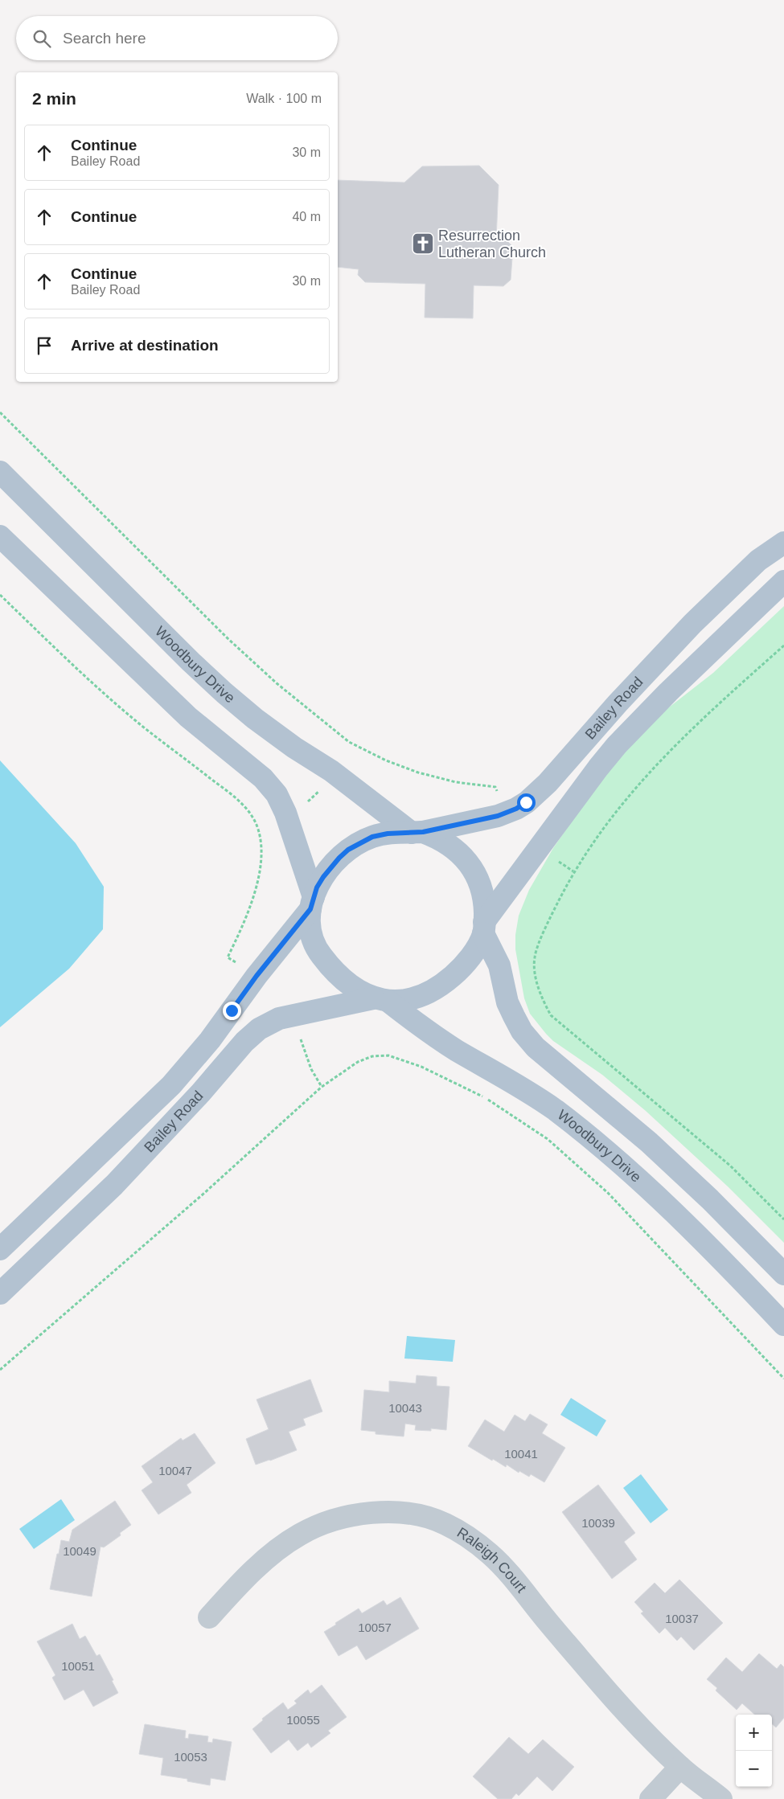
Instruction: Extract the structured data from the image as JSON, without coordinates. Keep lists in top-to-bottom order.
{
  "streets": {
    "main road": ["Woodbury Drive", "Bailey Road"],
    "street": ["Raleigh Court"]
  },
  "crossings": [
    ["Woodbury Drive", "Bailey Road"]
  ],
  "places": {
    "church": ["Resurrection Lutheran Church"]
  },
  "house_numbers": [
    "10043",
    "10041",
    "10047",
    "10039",
    "10049",
    "10037",
    "10057",
    "10051",
    "10055",
    "10053"
  ],
  "page": {
    "search": "Search here",
    "heading": ["2 min", "Walk · 100 m"],
    "list": [
      ["Continue", "Bailey Road", "30 m"],
      ["Continue", "40 m"],
      ["Continue", "Bailey Road", "30 m"],
      "Arrive at destination"
    ],
    "map_buttons": ["+", "−"]
  }
}
